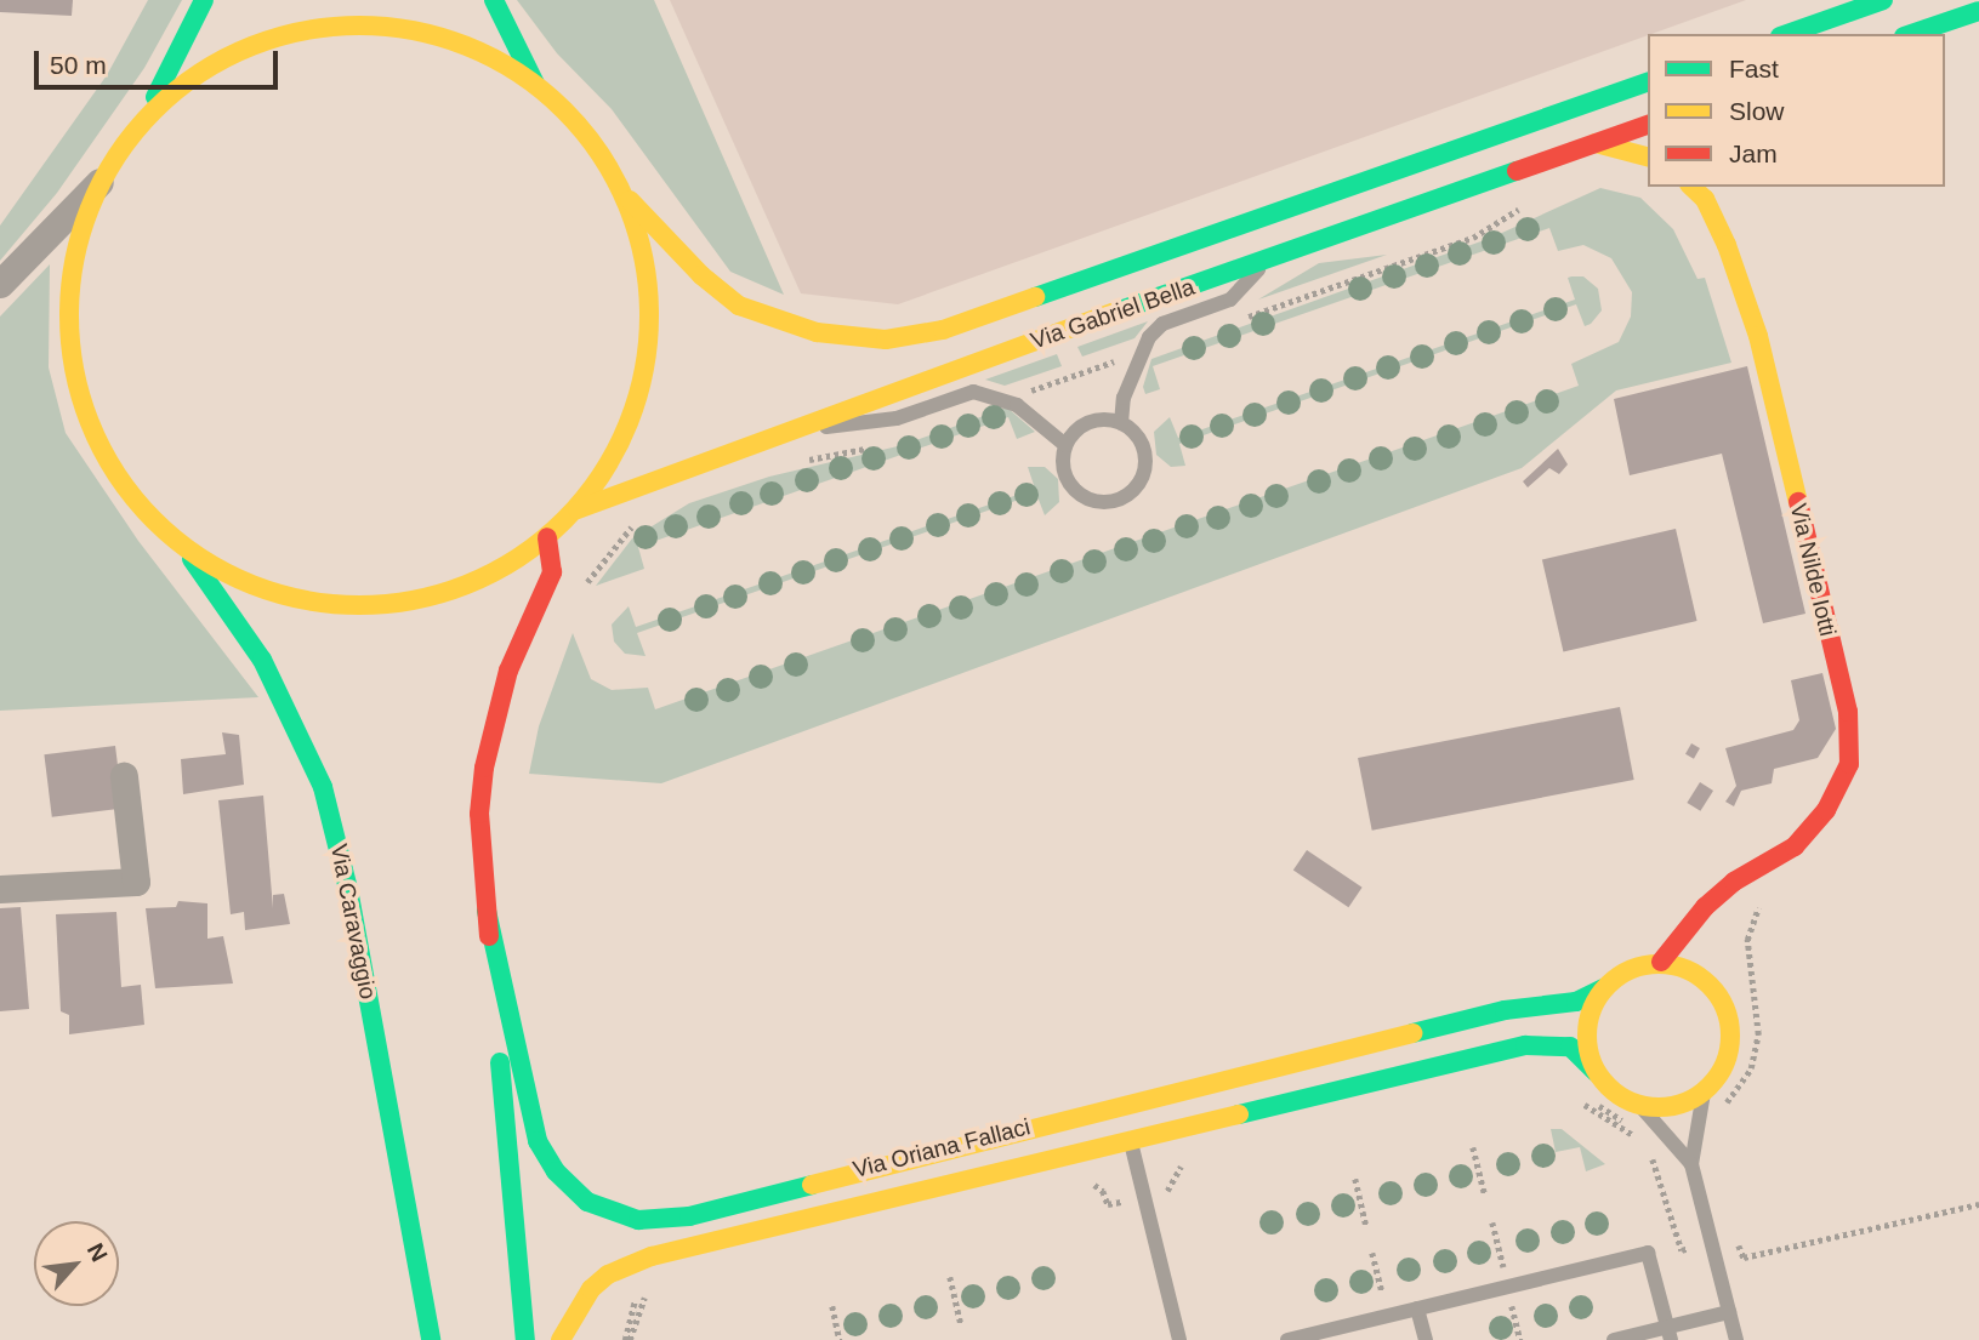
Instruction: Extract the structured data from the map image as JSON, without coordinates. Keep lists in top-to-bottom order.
{
  "streets": {
    "street": [
      "Via Gabriel Bella",
      "Via Nilde Iotti",
      "Via Caravaggio",
      "Via Oriana Fallaci"
    ]
  },
  "crossings": [
    ["Via Nilde Iotti", "Via Oriana Fallaci"]
  ],
  "legend": ["Fast", "Slow", "Jam"],
  "scale_bar": "50 m",
  "north": "top right"
}
